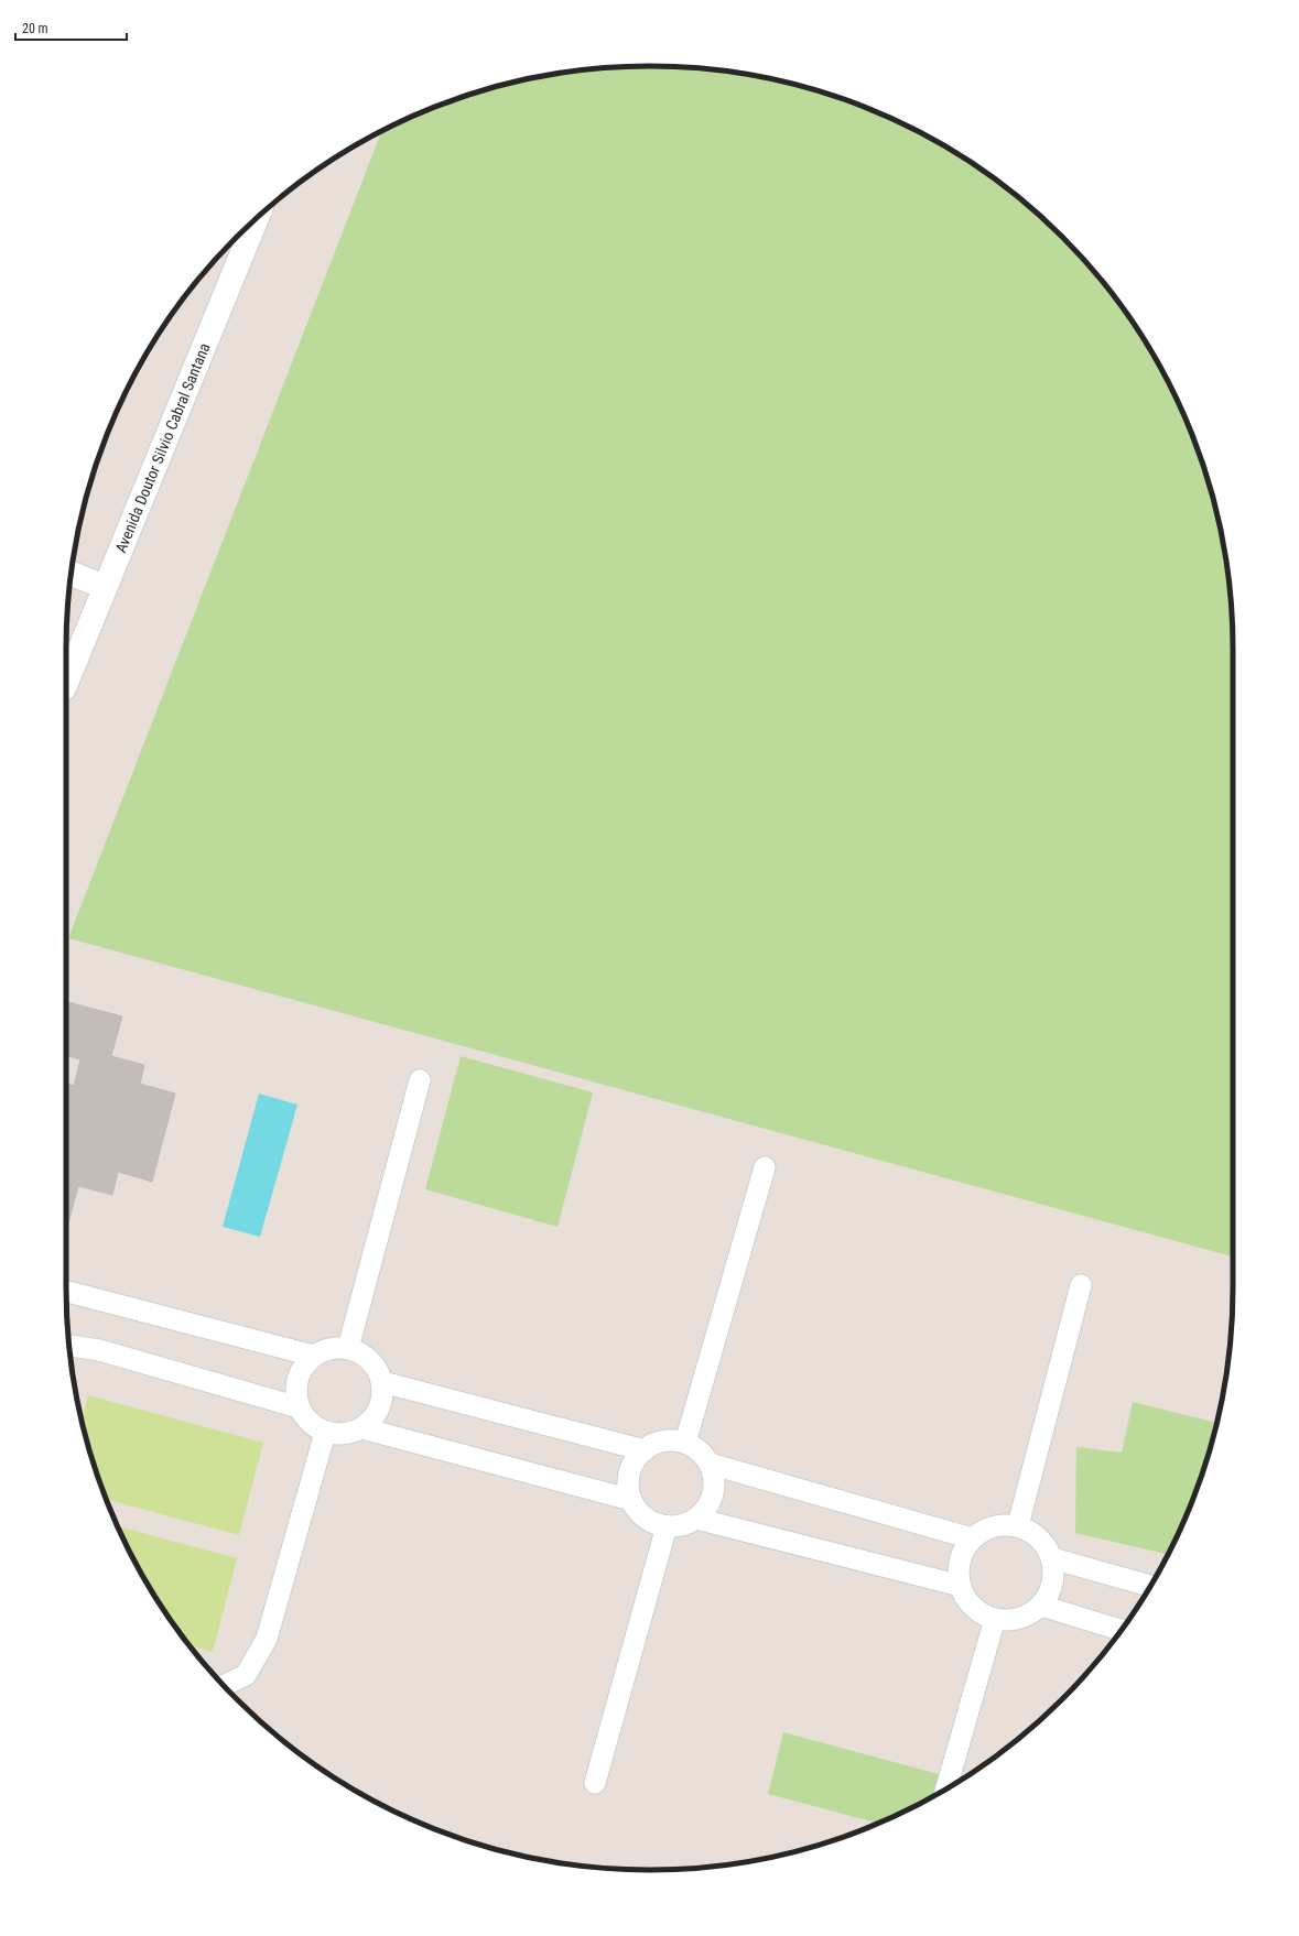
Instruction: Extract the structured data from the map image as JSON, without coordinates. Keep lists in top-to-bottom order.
{
  "streets": {
    "street": ["Avenida Doutor Silvio Cabral Santana"]
  },
  "scale_bar": "20 m"
}
